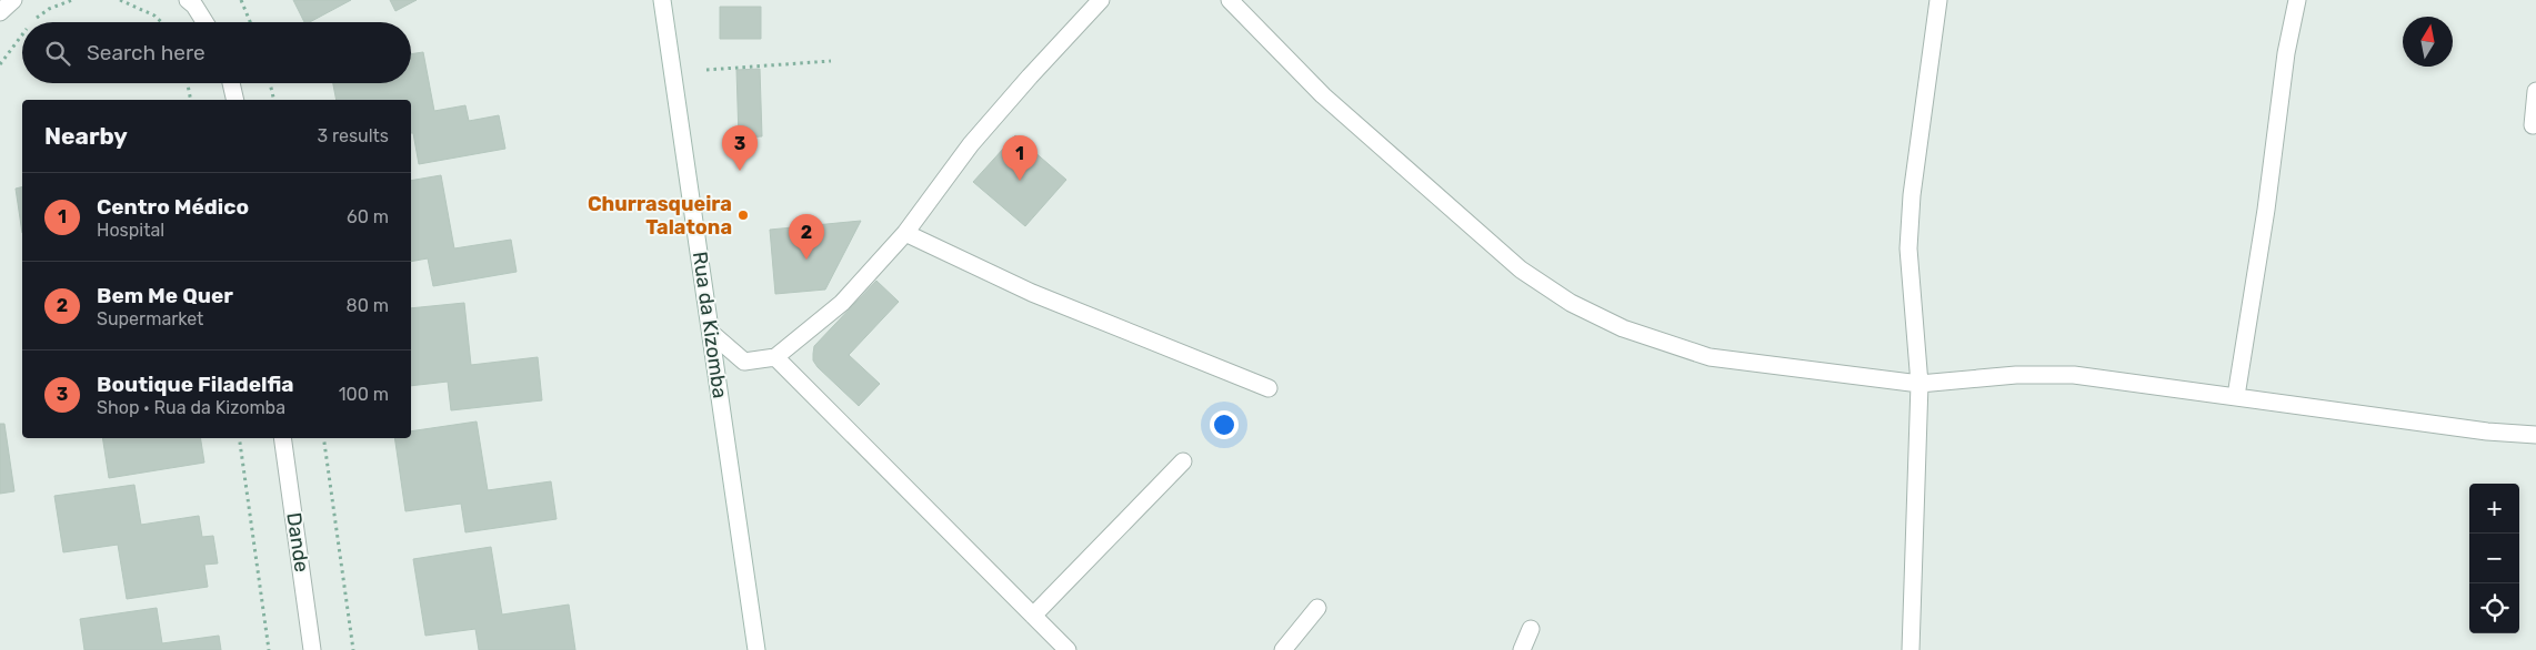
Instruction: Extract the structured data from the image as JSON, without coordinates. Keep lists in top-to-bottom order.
{
  "streets": {
    "street": ["Rua da Kizomba", "Dande"]
  },
  "places": ["Churrasqueira Talatona"],
  "north": "top",
  "page": {
    "search": "Search here",
    "heading": ["Nearby", "3 results"],
    "pins": ["3", "1", "2"],
    "list": [
      {
        "mark": "1",
        "name": "Centro Médico",
        "note": "Hospital",
        "value": "60 m"
      },
      {
        "mark": "2",
        "name": "Bem Me Quer",
        "note": "Supermarket",
        "value": "80 m"
      },
      {
        "mark": "3",
        "name": "Boutique Filadelfia",
        "note": "Shop · Rua da Kizomba",
        "value": "100 m"
      }
    ],
    "map_buttons": ["+", "−"]
  }
}
